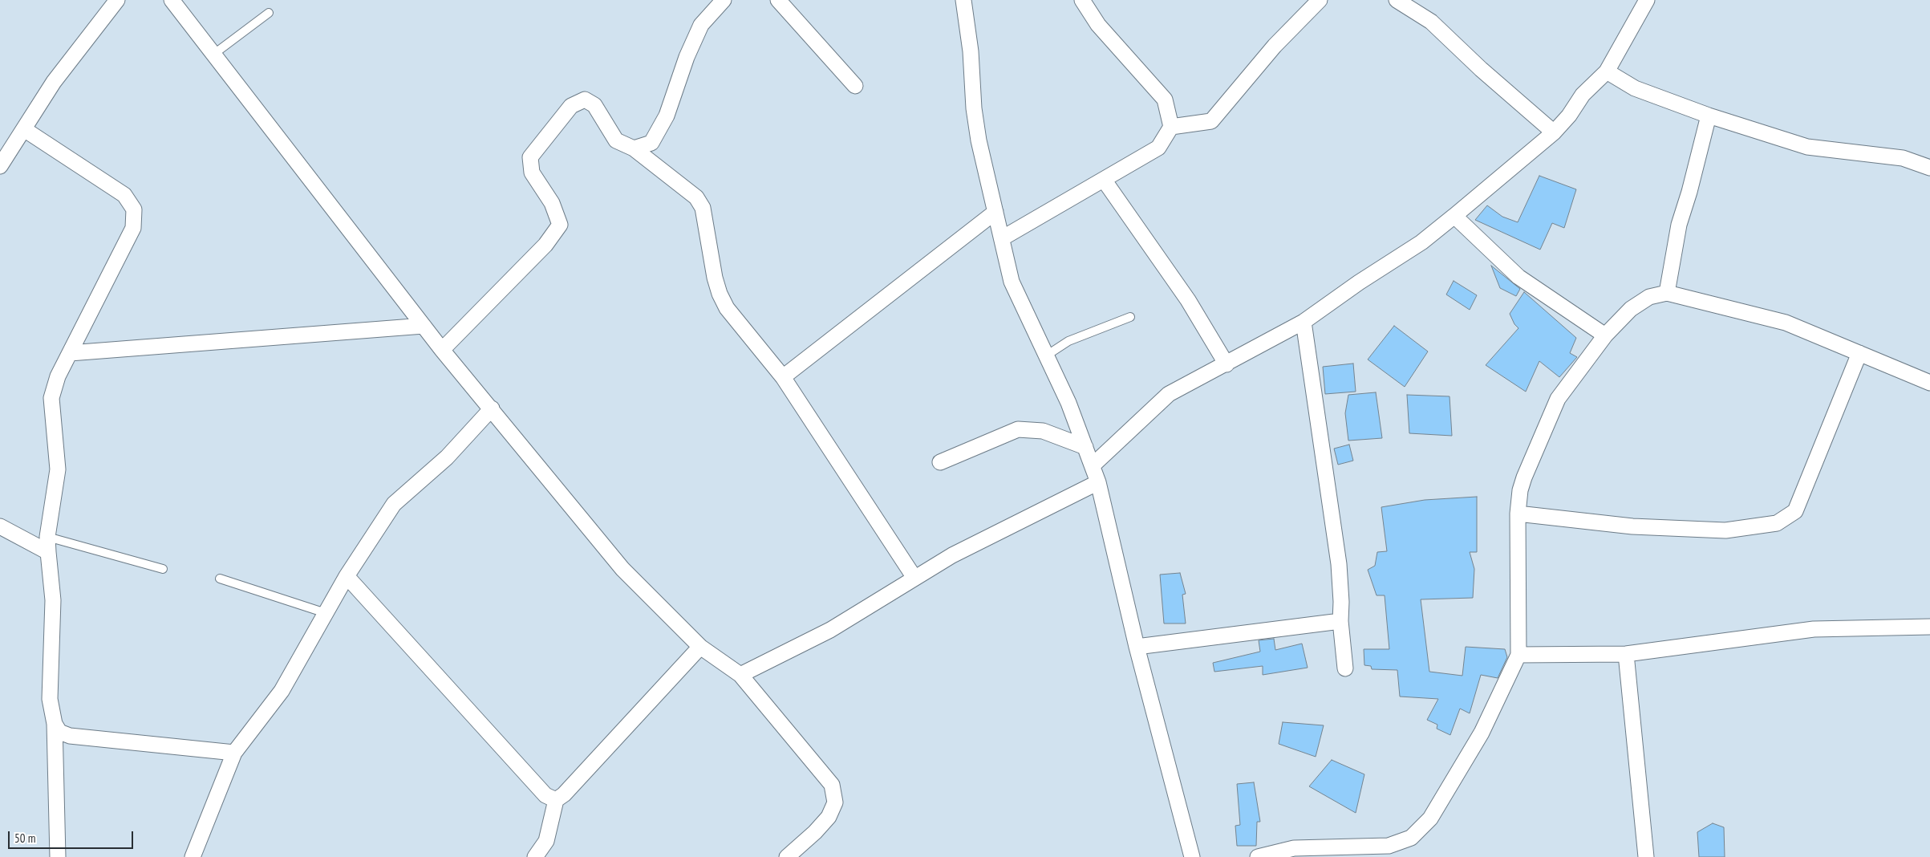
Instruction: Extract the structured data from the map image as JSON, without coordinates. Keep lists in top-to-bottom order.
{
  "scale_bar": "50 m"
}
